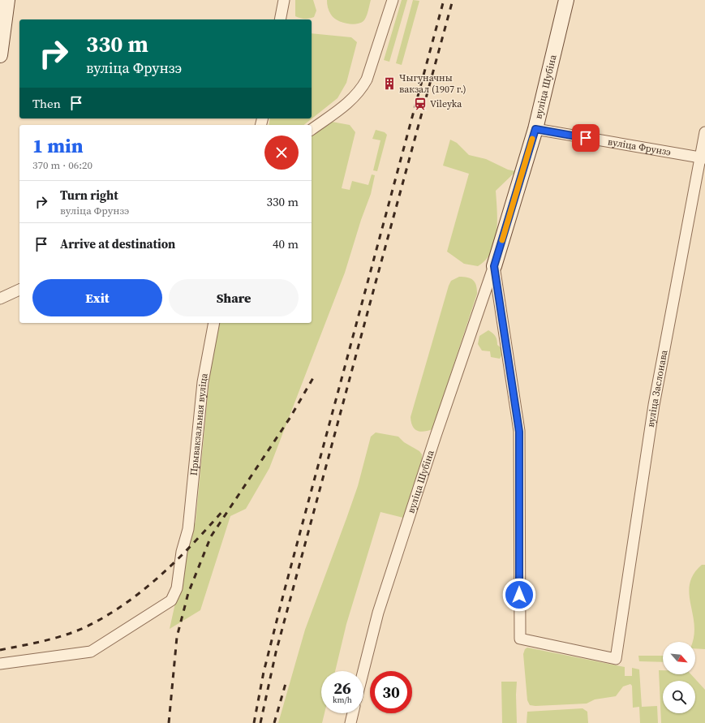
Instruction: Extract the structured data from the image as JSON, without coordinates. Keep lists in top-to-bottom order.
{
  "streets": {
    "street": [
      "вуліца Шубіна",
      "вуліца Фрунзэ",
      "вуліца Заслонава",
      "Прывакзальная вуліца"
    ]
  },
  "crossings": [
    ["вуліца Шубіна", "вуліца Фрунзэ"],
    ["вуліца Шубіна", "вуліца Заслонава"],
    ["вуліца Фрунзэ", "вуліца Заслонава"]
  ],
  "places": {
    "building": ["Чыгуначны вакзал (1907 г.)"],
    "station": ["Vileyka"]
  },
  "north": "bottom right",
  "page": {
    "turn": ["330 m", "вуліца Фрунзэ"],
    "then": "Then",
    "heading": ["1 min", "370 m · 06:20"],
    "list": [
      {
        "name": "Turn right",
        "note": "вуліца Фрунзэ",
        "value": "330 m"
      },
      {
        "name": "Arrive at destination",
        "value": "40 m"
      }
    ],
    "buttons": ["Exit", "Share"],
    "speed": "26 km/h",
    "limit": "30"
  }
}
